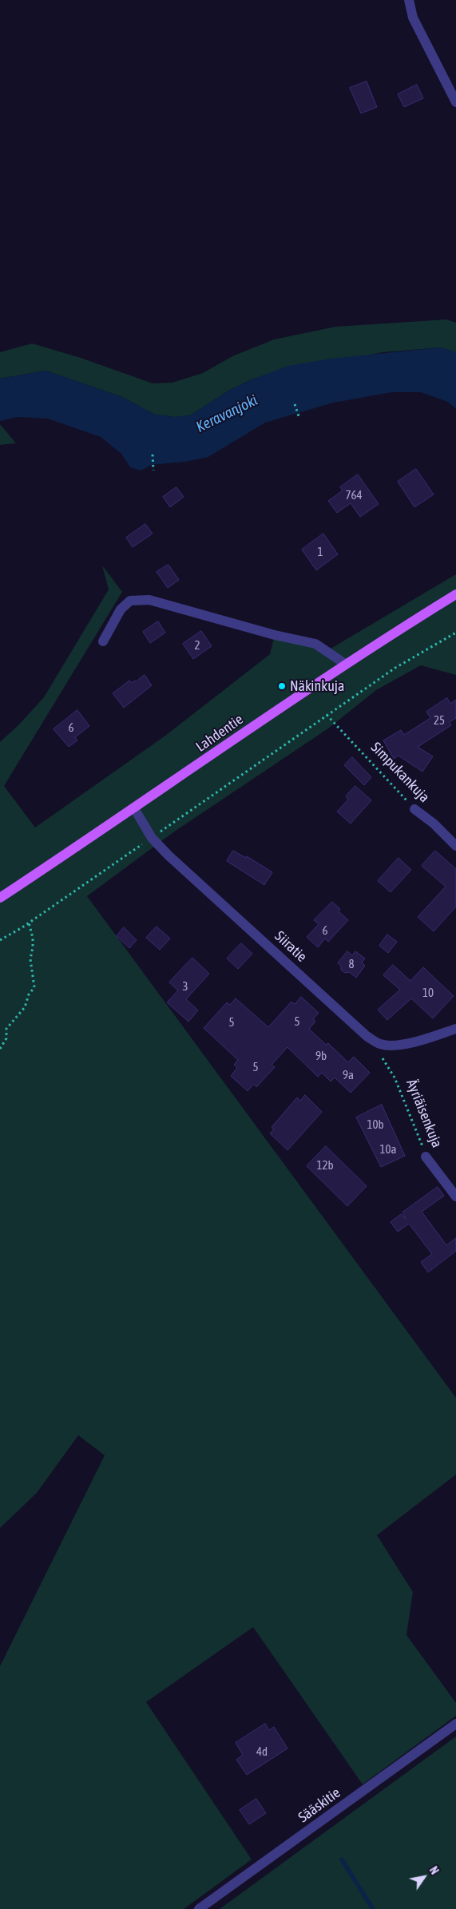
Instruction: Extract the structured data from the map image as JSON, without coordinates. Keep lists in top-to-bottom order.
{
  "streets": {
    "main road": ["Lahdentie"],
    "street": [
      "Simpukankuja",
      "Siiratie",
      "Äyriäisenkuja",
      "Sääskitie"
    ]
  },
  "crossings": [
    ["Lahdentie", "Siiratie"]
  ],
  "water": ["Keravanjoki"],
  "places": ["Näkinkuja"],
  "house_numbers": [
    "764",
    "1",
    "2",
    "25",
    "6",
    "6",
    "8",
    "3",
    "10",
    "5",
    "5",
    "9b",
    "5",
    "9a",
    "10b",
    "10a",
    "12b",
    "4d"
  ],
  "north": "top right"
}
